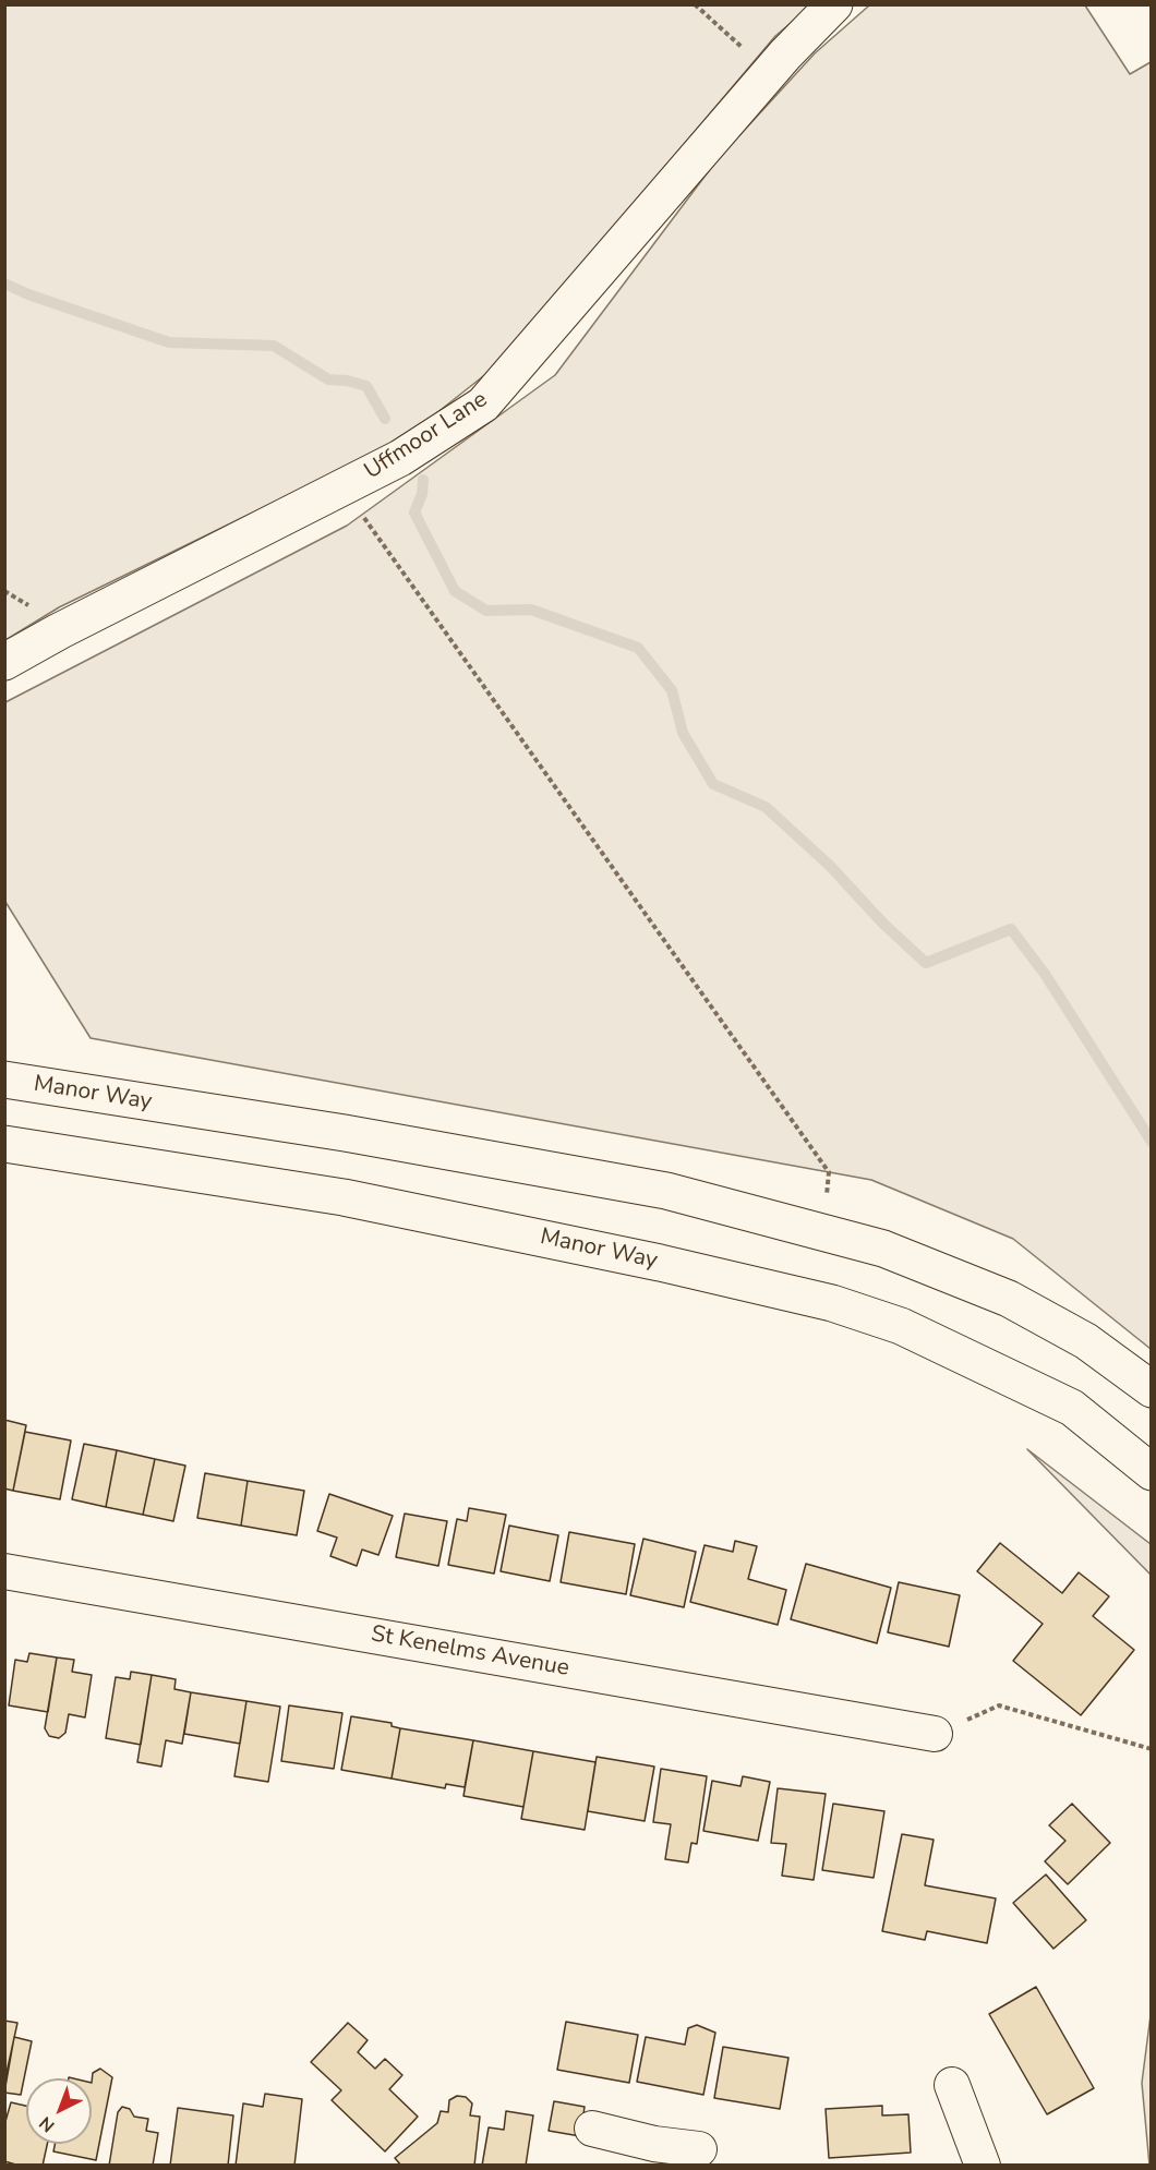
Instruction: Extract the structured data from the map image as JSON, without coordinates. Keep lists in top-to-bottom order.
{
  "streets": {
    "main road": ["Uffmoor Lane", "Manor Way"],
    "street": ["St Kenelms Avenue"]
  },
  "north": "bottom left"
}
